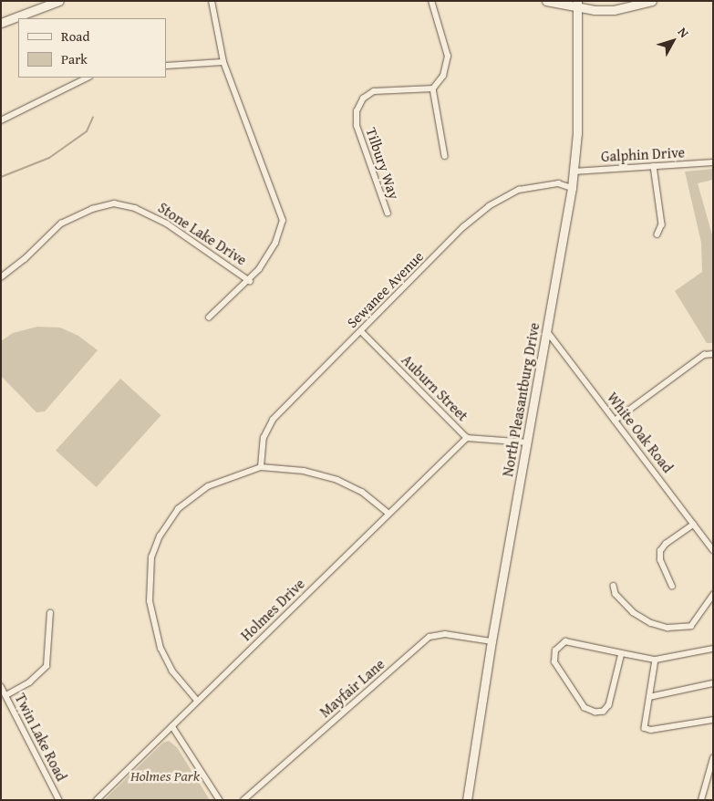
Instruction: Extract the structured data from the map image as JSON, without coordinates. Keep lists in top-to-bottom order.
{
  "streets": {
    "main road": ["North Pleasantburg Drive"],
    "street": [
      "Galphin Drive",
      "Tilbury Way",
      "Stone Lake Drive",
      "Sewanee Avenue",
      "Auburn Street",
      "White Oak Road",
      "Holmes Drive",
      "Mayfair Lane",
      "Twin Lake Road"
    ]
  },
  "crossings": [
    ["Galphin Drive", "North Pleasantburg Drive"],
    ["Sewanee Avenue", "Auburn Street"],
    ["Sewanee Avenue", "North Pleasantburg Drive"],
    ["Auburn Street", "North Pleasantburg Drive"],
    ["Auburn Street", "Holmes Drive"],
    ["North Pleasantburg Drive", "White Oak Road"],
    ["North Pleasantburg Drive", "Mayfair Lane"]
  ],
  "parks": ["Holmes Park"],
  "legend": ["Road", "Park"],
  "north": "top right"
}
